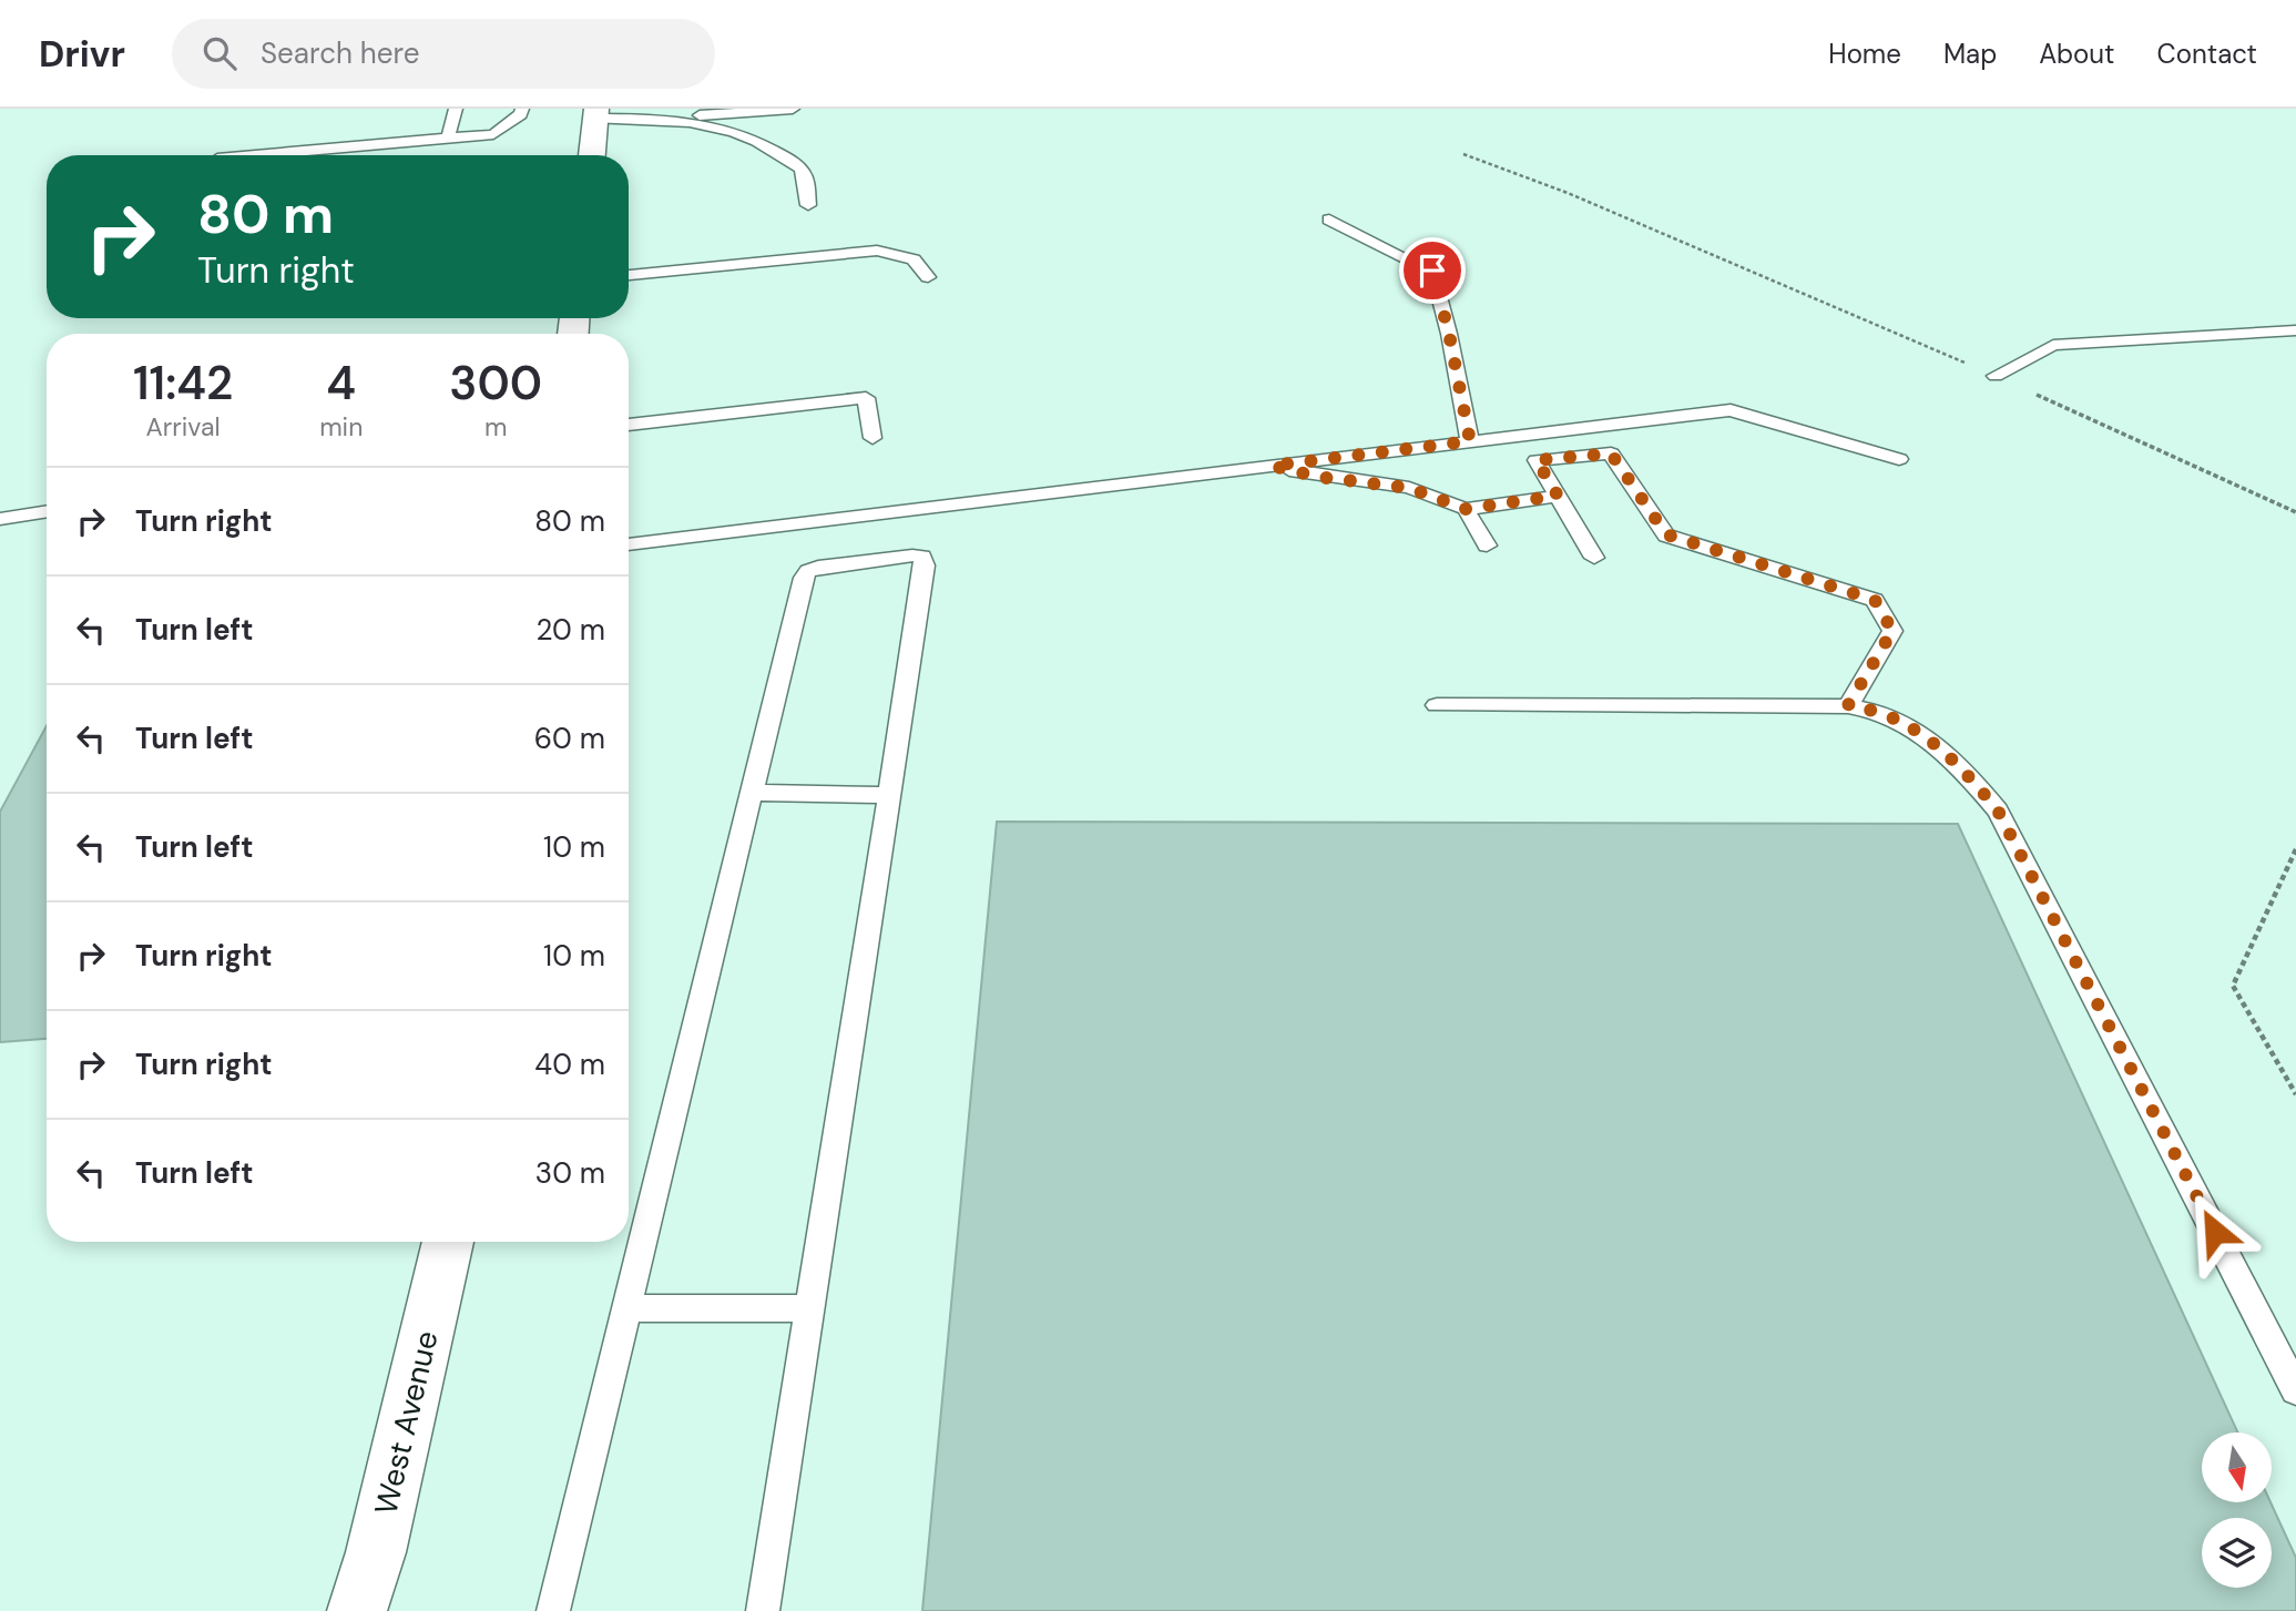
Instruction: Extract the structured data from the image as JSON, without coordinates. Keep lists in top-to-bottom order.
{
  "streets": {
    "street": ["West Avenue"]
  },
  "north": "bottom",
  "page": {
    "header": "Drivr",
    "search": "Search here",
    "nav": [
      "Home",
      "Map",
      "About",
      "Contact"
    ],
    "turn": ["80 m", "Turn right"],
    "eta": [
      "11:42",
      "Arrival",
      "4",
      "min",
      "300",
      "m"
    ],
    "list": [
      {
        "name": "Turn right",
        "value": "80 m"
      },
      {
        "name": "Turn left",
        "value": "20 m"
      },
      {
        "name": "Turn left",
        "value": "60 m"
      },
      {
        "name": "Turn left",
        "value": "10 m"
      },
      {
        "name": "Turn right",
        "value": "10 m"
      },
      {
        "name": "Turn right",
        "value": "40 m"
      },
      {
        "name": "Turn left",
        "value": "30 m"
      }
    ]
  }
}
